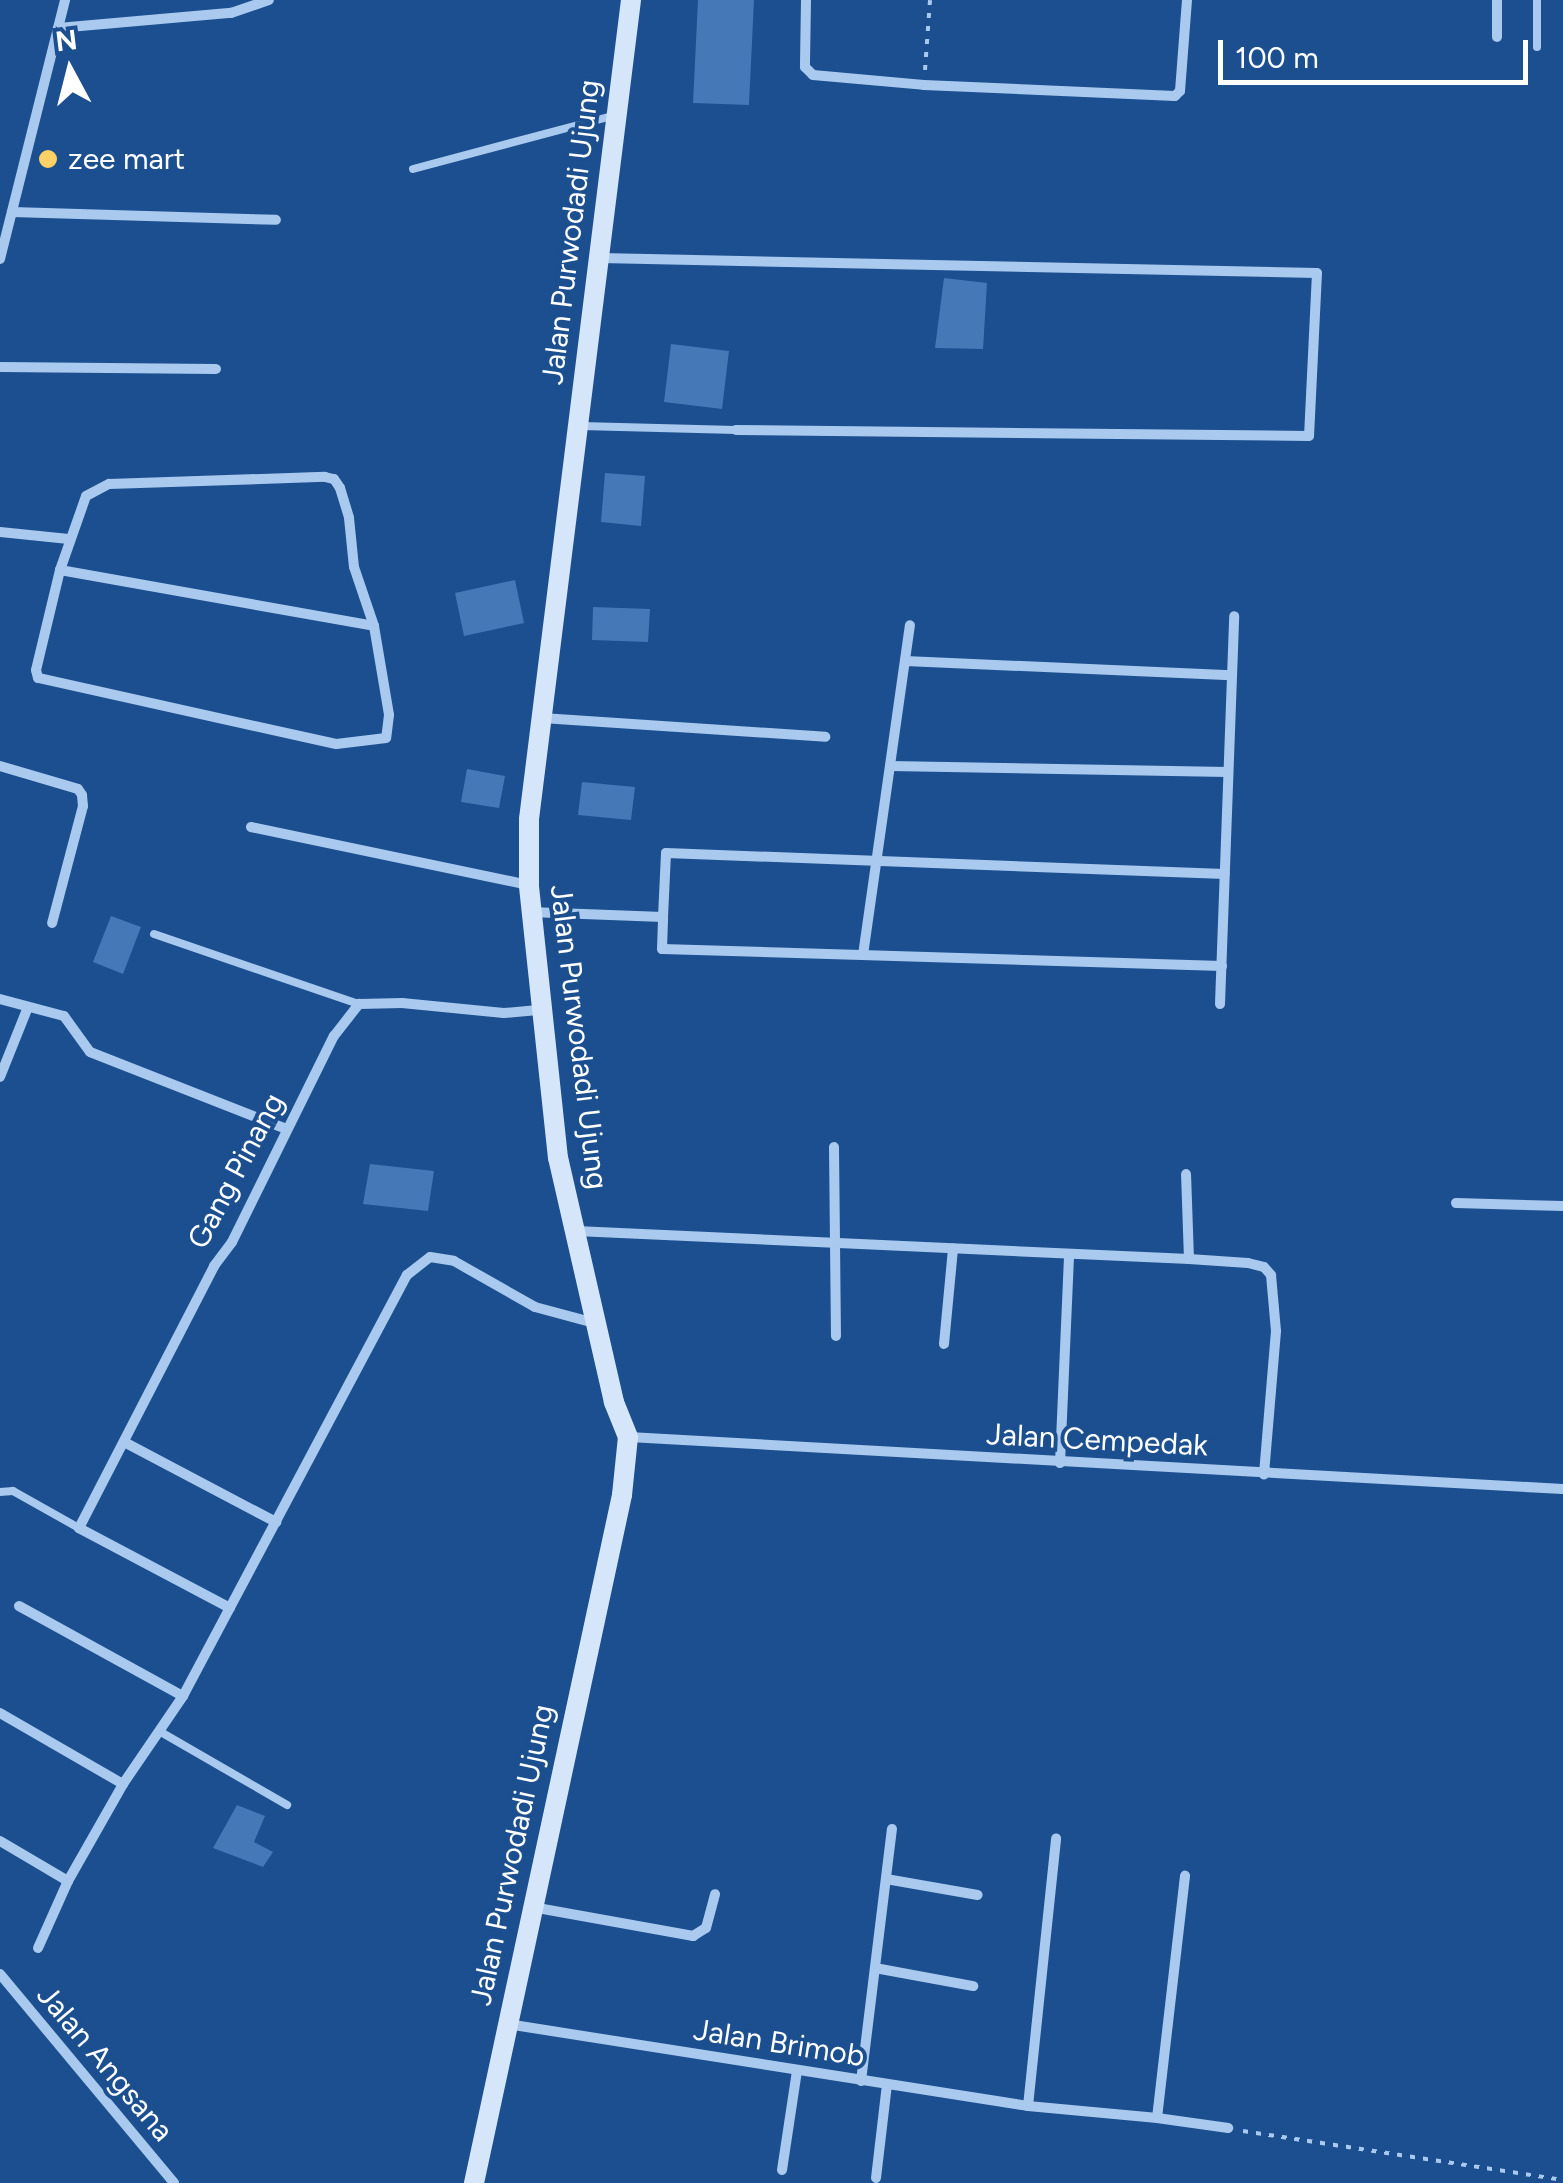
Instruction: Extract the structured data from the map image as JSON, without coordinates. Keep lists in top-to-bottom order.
{
  "streets": {
    "street": [
      "Jalan Purwodadi Ujung",
      "Gang Pinang",
      "Jalan Cempedak",
      "Jalan Brimob",
      "Jalan Angsana"
    ]
  },
  "crossings": [
    ["Jalan Purwodadi Ujung", "Jalan Cempedak"],
    ["Jalan Purwodadi Ujung", "Jalan Brimob"]
  ],
  "places": ["zee mart"],
  "scale_bar": "100 m",
  "north": "top"
}
